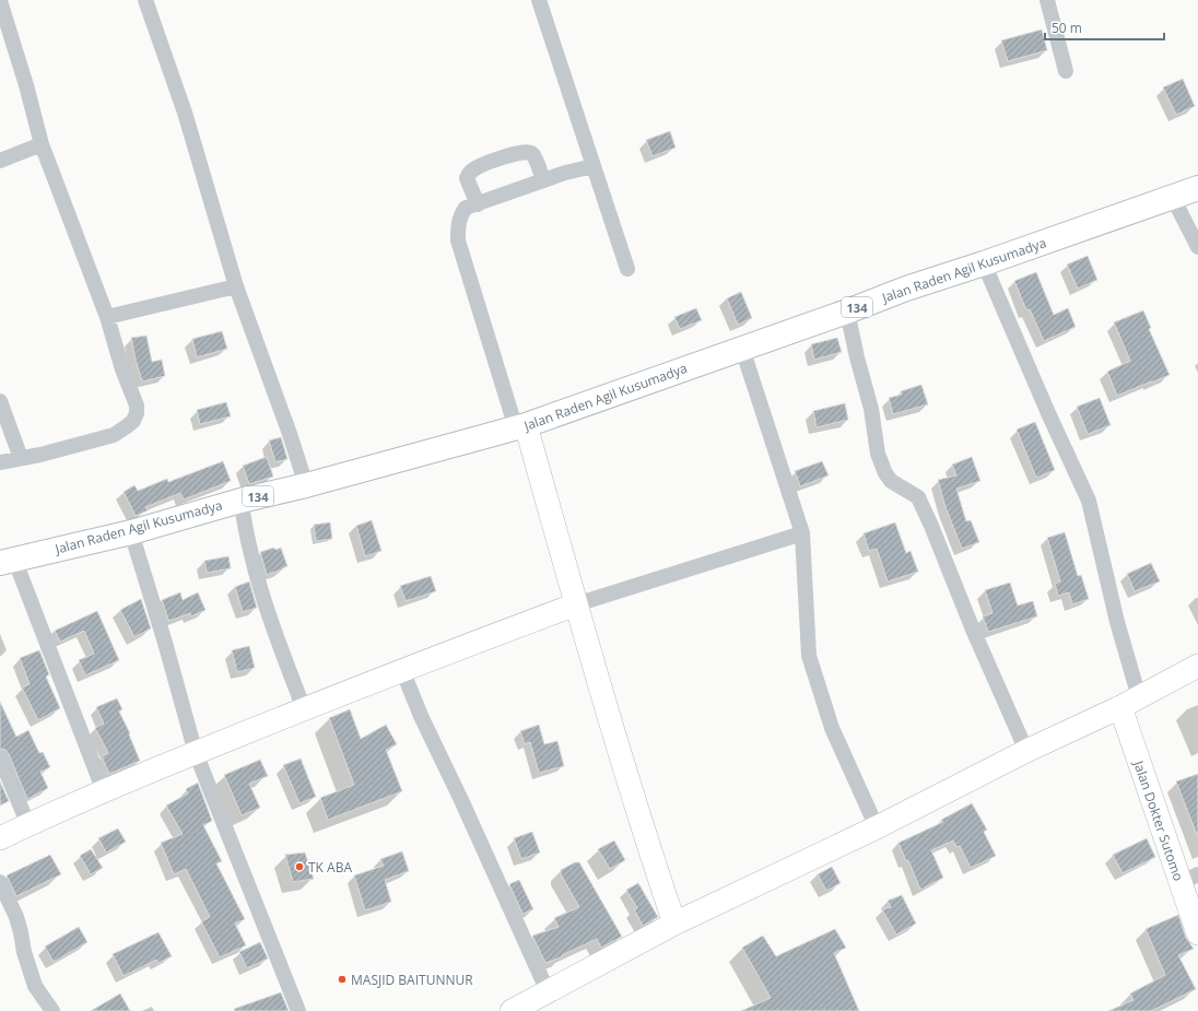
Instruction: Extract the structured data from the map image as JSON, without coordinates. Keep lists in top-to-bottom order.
{
  "streets": {
    "main road": ["Jalan Raden Agil Kusumadya", "134", "Jalan Dokter Sutomo"]
  },
  "places": ["TK ABA", "MASJID BAITUNNUR"],
  "scale_bar": "50 m"
}
